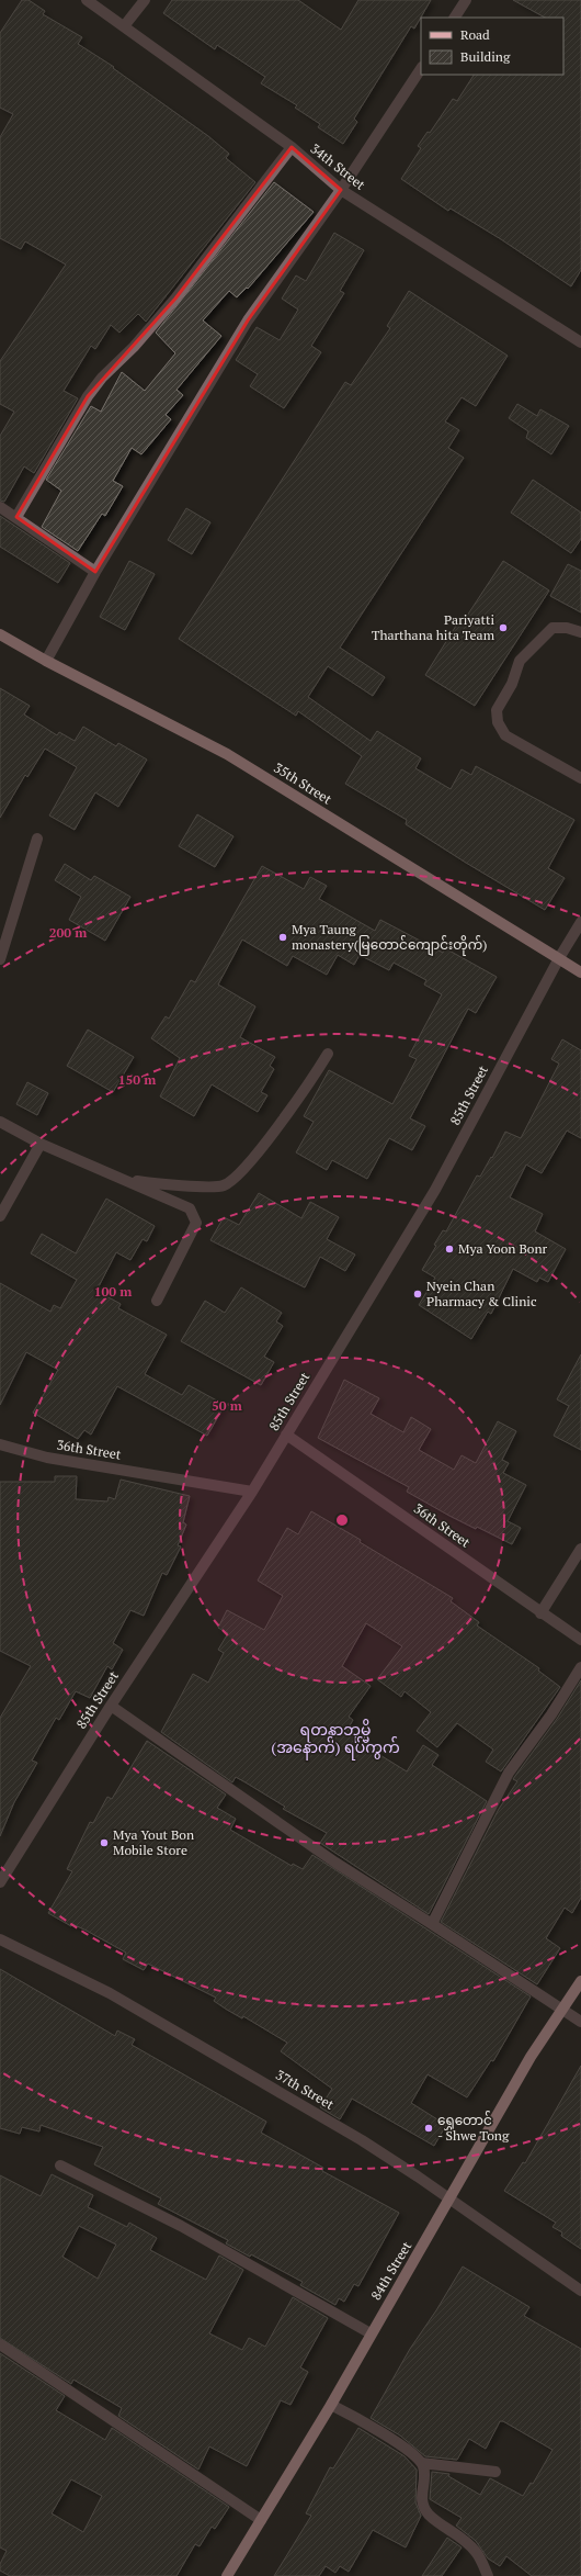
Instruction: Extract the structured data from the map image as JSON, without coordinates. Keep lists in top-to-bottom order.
{
  "streets": {
    "main road": ["35th Street", "84th Street"],
    "street": [
      "34th Street",
      "85th Street",
      "36th Street",
      "37th Street"
    ]
  },
  "crossings": [
    ["35th Street", "85th Street"],
    ["85th Street", "36th Street"],
    ["37th Street", "84th Street"]
  ],
  "districts": ["ရတနာဘုမ္မိ (အနောက်) ရပ်ကွက်"],
  "places": [
    "Pariyatti Tharthana hita Team",
    "Mya Taung monastery(မြတောင်ကျောင်းတိုက်)",
    "Mya Yoon Bonr",
    "Nyein Chan Pharmacy & Clinic",
    "Mya Yout Bon Mobile Store",
    "ရွှေတောင် - Shwe Tong"
  ],
  "legend": ["Road", "Building"],
  "rings": [
    "200 m",
    "150 m",
    "100 m",
    "50 m"
  ]
}
